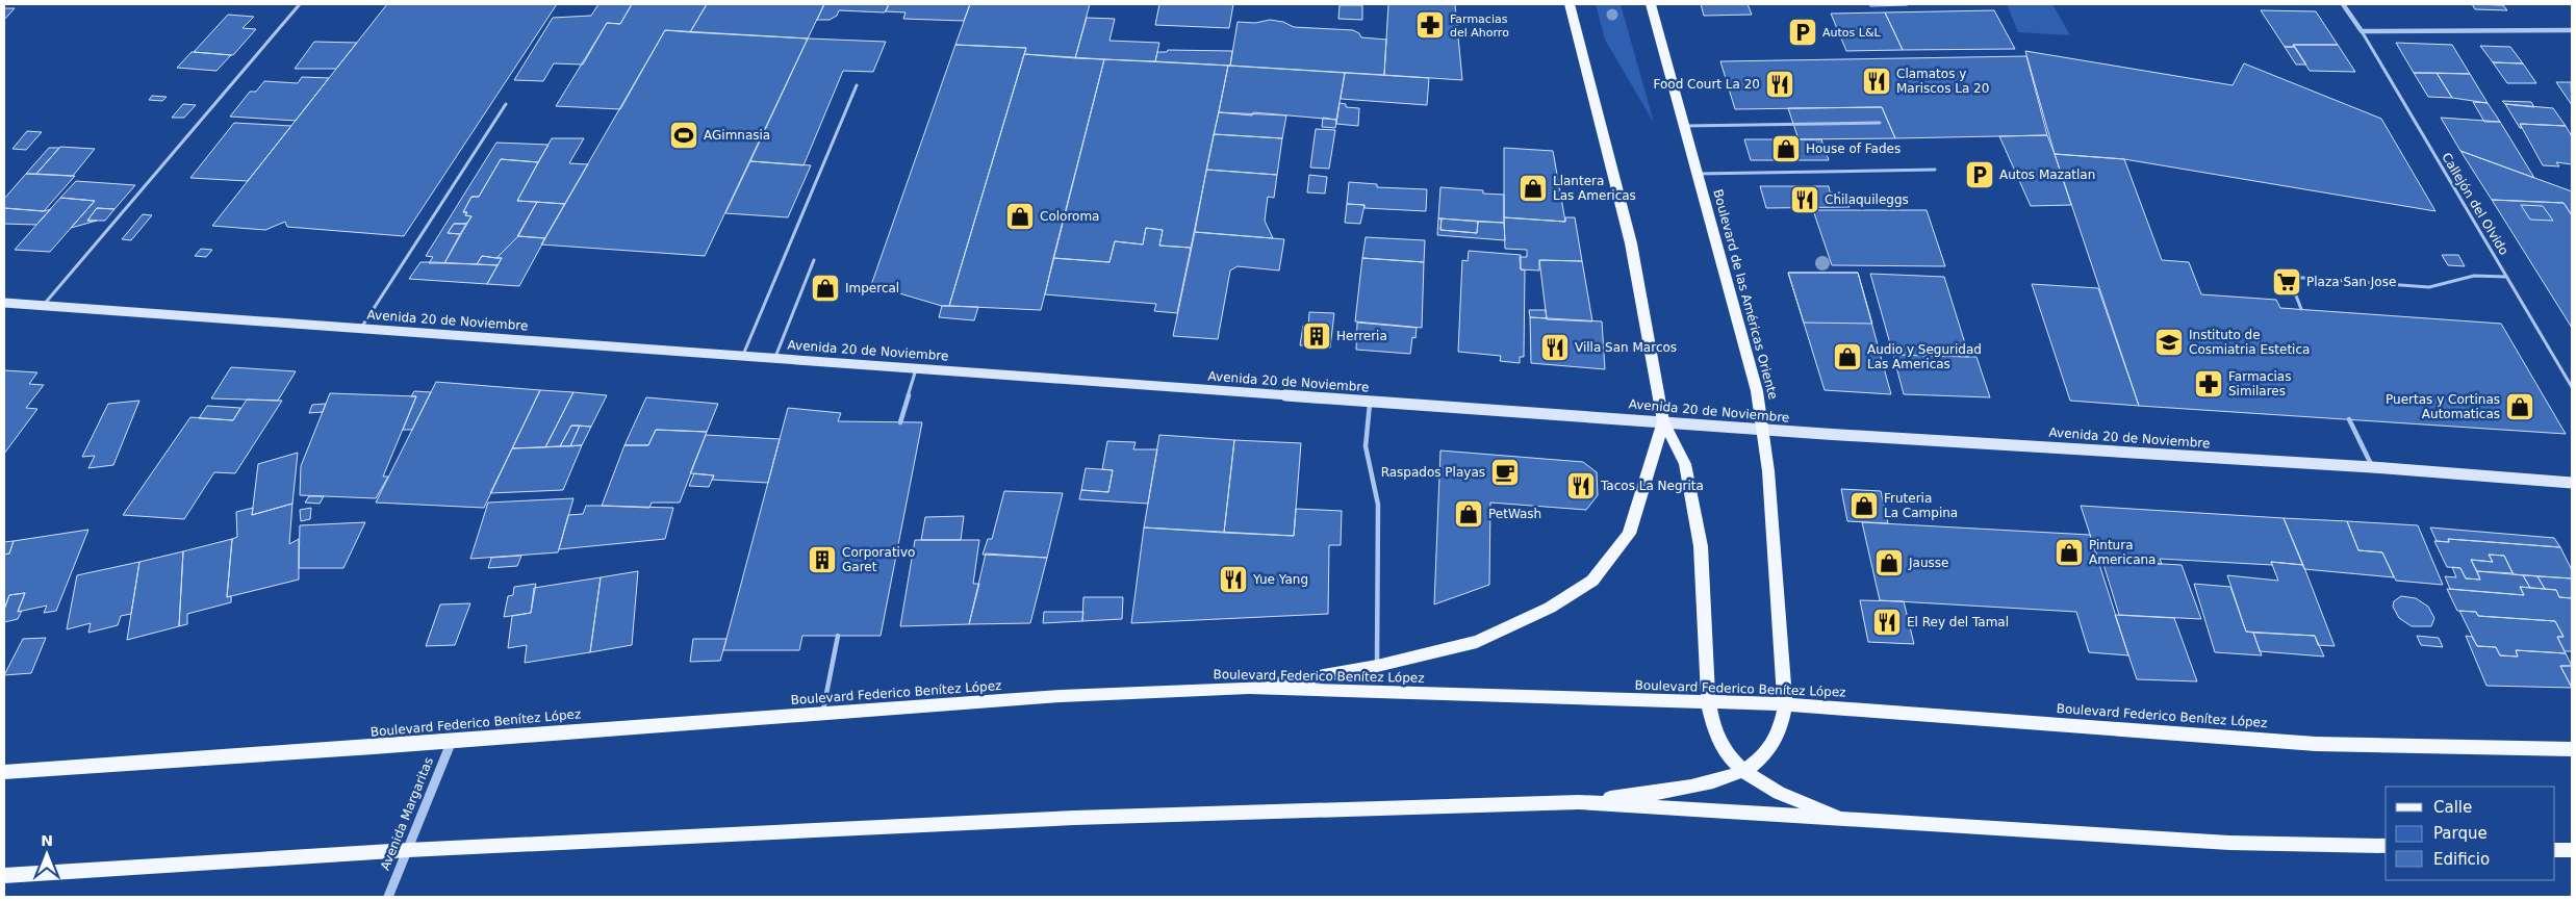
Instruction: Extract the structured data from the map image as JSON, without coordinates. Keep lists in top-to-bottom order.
{
  "streets": {
    "main road": ["Boulevard de las Américas Oriente", "Avenida 20 de Noviembre", "Boulevard Federico Benítez López"],
    "street": ["Callejón del Olvido", "Avenida Margaritas"]
  },
  "crossings": [
    ["Boulevard de las Américas Oriente", "Avenida 20 de Noviembre"],
    ["Boulevard de las Américas Oriente", "Boulevard Federico Benítez López"],
    ["Boulevard Federico Benítez López", "Avenida Margaritas"]
  ],
  "places": {
    "pharmacy": ["Farmacias del Ahorro", "Farmacias Similares"],
    "parking": ["Autos L&L", "Autos Mazatlan"],
    "restaurant": [
      "Clamatos y Mariscos La 20",
      "Food Court La 20",
      "Chilaquileggs",
      "Villa San Marcos",
      "Tacos La Negrita",
      "Yue Yang",
      "El Rey del Tamal"
    ],
    "sports": ["AGimnasia"],
    "shop": [
      "House of Fades",
      "Llantera Las Americas",
      "Coloroma",
      "Impercal",
      "Audio y Seguridad Las Americas",
      "Puertas y Cortinas Automaticas",
      "Fruteria La Campina",
      "PetWash",
      "Pintura Americana",
      "Jausse"
    ],
    "supermarket": ["Plaza San Jose"],
    "building": ["Herreria", "Corporativo Garet"],
    "school or university": ["Instituto de Cosmiatria Estetica"],
    "cafe": ["Raspados Playas"]
  },
  "legend": ["Calle", "Parque", "Edificio"],
  "north": "top"
}
